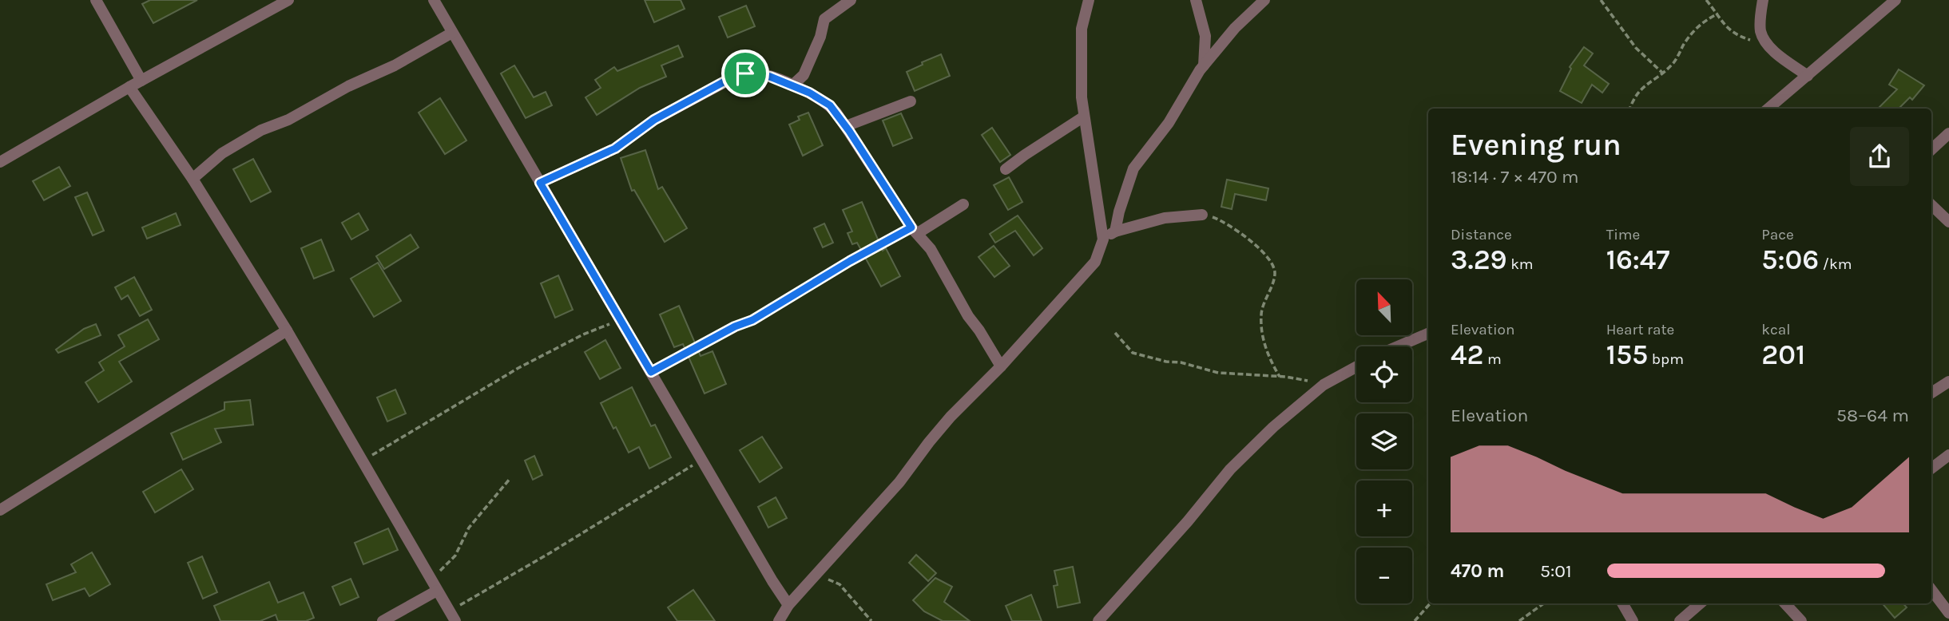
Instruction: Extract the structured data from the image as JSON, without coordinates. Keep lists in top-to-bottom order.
{
  "north": "top left",
  "page": {
    "heading": ["Evening run", "18:14 · 7 × 470 m"],
    "stats": [
      ["Distance", "3.29 km"],
      ["Time", "16:47"],
      ["Pace", "5:06 /km"],
      ["Elevation", "42 m"],
      ["Heart rate", "155 bpm"],
      ["kcal", "201"]
    ],
    "map_buttons": ["+", "−"],
    "chart": ["Elevation", "58–64 m"],
    "list": [
      {
        "name": "470 m",
        "note": "5:01"
      }
    ]
  }
}
